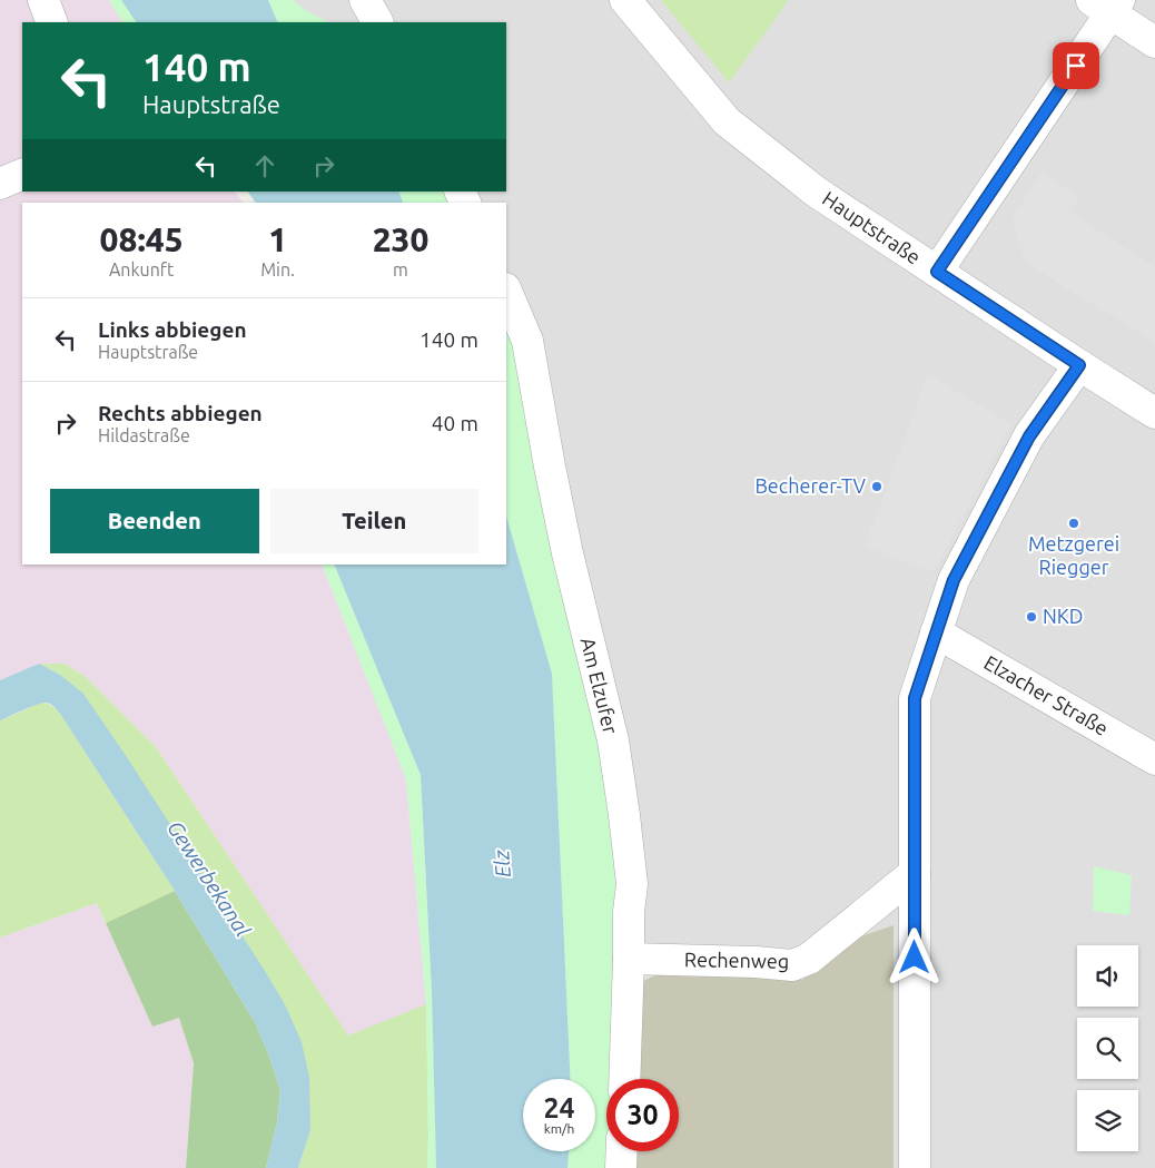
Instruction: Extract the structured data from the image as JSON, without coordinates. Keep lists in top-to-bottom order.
{
  "streets": {
    "street": [
      "Hauptstraße",
      "Am Elzufer",
      "Elzacher Straße",
      "Rechenweg"
    ]
  },
  "crossings": [
    ["Am Elzufer", "Rechenweg"]
  ],
  "water": ["Elz", "Gewerbekanal"],
  "places": ["Becherer-TV", "Metzgerei Riegger", "NKD"],
  "page": {
    "turn": ["140 m", "Hauptstraße"],
    "eta": [
      "08:45",
      "Ankunft",
      "1",
      "Min.",
      "230",
      "m"
    ],
    "list": [
      {
        "name": "Links abbiegen",
        "note": "Hauptstraße",
        "value": "140 m"
      },
      {
        "name": "Rechts abbiegen",
        "note": "Hildastraße",
        "value": "40 m"
      }
    ],
    "buttons": ["Beenden", "Teilen"],
    "speed": "24 km/h",
    "limit": "30"
  }
}
